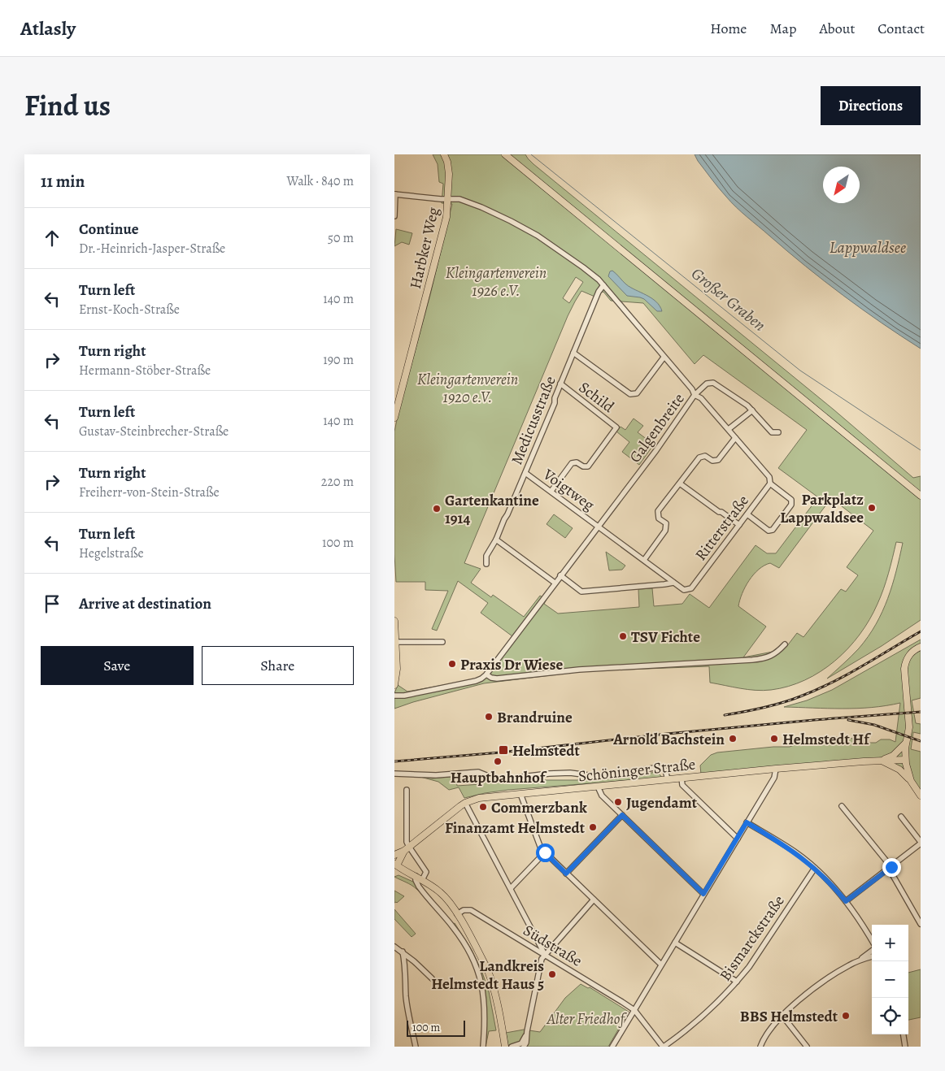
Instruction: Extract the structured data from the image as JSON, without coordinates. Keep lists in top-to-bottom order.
{
  "streets": {
    "main road": ["Harbker Weg", "Schöninger Straße"],
    "street": [
      "Schild",
      "Medicusstraße",
      "Galgenbreite",
      "Voigtweg",
      "Ritterstraße",
      "Bismarckstraße",
      "Südstraße"
    ]
  },
  "crossings": [
    ["Harbker Weg", "Galgenbreite"],
    ["Schild", "Medicusstraße"],
    ["Schild", "Voigtweg"],
    ["Medicusstraße", "Galgenbreite"],
    ["Medicusstraße", "Voigtweg"],
    ["Galgenbreite", "Voigtweg"],
    ["Galgenbreite", "Ritterstraße"],
    ["Voigtweg", "Ritterstraße"],
    ["Bismarckstraße", "Südstraße"]
  ],
  "water": ["Lappwaldsee", "Großer Graben"],
  "parks": ["Kleingartenverein 1926 e.V.", "Kleingartenverein 1920 e.V.", "Alter Friedhof"],
  "places": {
    "other": [
      "Parkplatz Lappwaldsee",
      "Gartenkantine 1914",
      "TSV Fichte",
      "Praxis Dr Wiese",
      "Brandruine",
      "Arnold Bachstein",
      "Helmstedt Hf",
      "Hauptbahnhof",
      "Jugendamt",
      "Commerzbank",
      "Finanzamt Helmstedt",
      "Landkreis Helmstedt Haus 5",
      "BBS Helmstedt"
    ],
    "transit": ["Helmstedt"]
  },
  "scale_bar": "100 m",
  "north": "bottom left",
  "page": {
    "header": "Atlasly",
    "nav": [
      "Home",
      "Map",
      "About",
      "Contact"
    ],
    "title": "Find us",
    "buttons": [
      "Directions",
      ["Save", "Share"]
    ],
    "heading": ["11 min", "Walk · 840 m"],
    "list": [
      ["Continue", "Dr.-Heinrich-Jasper-Straße", "50 m"],
      ["Turn left", "Ernst-Koch-Straße", "140 m"],
      ["Turn right", "Hermann-Stöber-Straße", "190 m"],
      ["Turn left", "Gustav-Steinbrecher-Straße", "140 m"],
      ["Turn right", "Freiherr-von-Stein-Straße", "220 m"],
      ["Turn left", "Hegelstraße", "100 m"],
      "Arrive at destination"
    ],
    "map_buttons": ["+", "−"],
    "scale": "100 m"
  }
}
